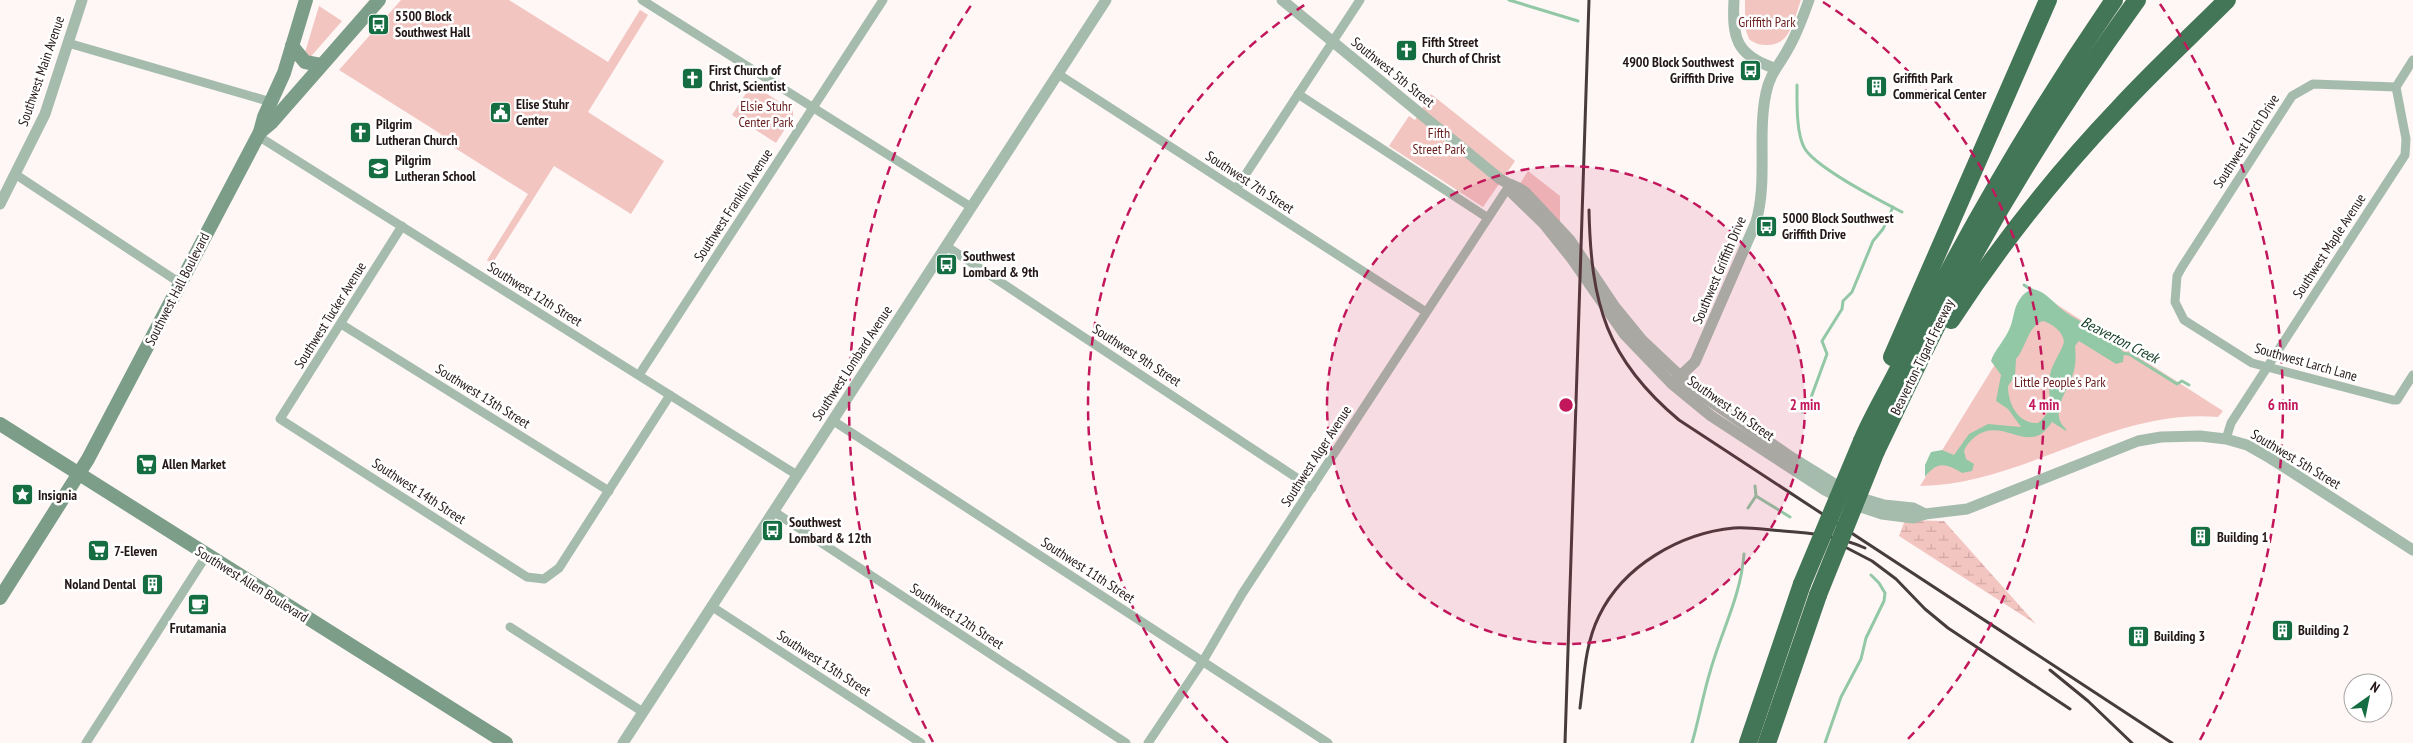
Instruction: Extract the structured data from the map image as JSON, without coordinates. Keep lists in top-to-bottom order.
{
  "streets": {
    "highway": ["Beaverton-Tigard Freeway"],
    "main road": ["Southwest Hall Boulevard", "Southwest Allen Boulevard"],
    "street": [
      "Southwest Main Avenue",
      "Southwest 5th Street",
      "Southwest Larch Drive",
      "Southwest 7th Street",
      "Southwest Franklin Avenue",
      "Southwest Maple Avenue",
      "Southwest Griffith Drive",
      "Southwest 12th Street",
      "Southwest Tucker Avenue",
      "Southwest 9th Street",
      "Southwest Larch Lane",
      "Southwest Lombard Avenue",
      "Southwest 13th Street",
      "Southwest Alger Avenue",
      "Southwest 14th Street",
      "Southwest 11th Street"
    ]
  },
  "crossings": [
    ["Southwest 5th Street", "Southwest Maple Avenue"],
    ["Southwest 5th Street", "Southwest Griffith Drive"],
    ["Southwest 5th Street", "Southwest Alger Avenue"],
    ["Southwest Larch Drive", "Southwest Maple Avenue"],
    ["Southwest Larch Drive", "Southwest Larch Lane"],
    ["Southwest 7th Street", "Southwest Lombard Avenue"],
    ["Southwest 7th Street", "Southwest Alger Avenue"],
    ["Southwest Franklin Avenue", "Southwest 12th Street"],
    ["Southwest Maple Avenue", "Southwest Larch Lane"],
    ["Southwest Hall Boulevard", "Southwest 12th Street"],
    ["Southwest Hall Boulevard", "Southwest Allen Boulevard"],
    ["Southwest 12th Street", "Southwest Tucker Avenue"],
    ["Southwest 12th Street", "Southwest Lombard Avenue"],
    ["Southwest Tucker Avenue", "Southwest 13th Street"],
    ["Southwest Tucker Avenue", "Southwest 14th Street"],
    ["Southwest 9th Street", "Southwest Lombard Avenue"],
    ["Southwest 9th Street", "Southwest Alger Avenue"],
    ["Southwest Lombard Avenue", "Southwest 13th Street"],
    ["Southwest Lombard Avenue", "Southwest 11th Street"],
    ["Southwest 13th Street", "Southwest 14th Street"],
    ["Southwest Alger Avenue", "Southwest 11th Street"]
  ],
  "water": ["Beaverton Creek"],
  "parks": [
    "Griffith Park",
    "Elsie Stuhr Center Park",
    "Fifth Street Park",
    "Little People's Park"
  ],
  "places": {
    "bus stop": [
      "5500 Block Southwest Hall",
      "4900 Block Southwest Griffith Drive",
      "5000 Block Southwest Griffith Drive",
      "Southwest Lombard & 9th",
      "Southwest Lombard & 12th"
    ],
    "church": ["Fifth Street Church of Christ", "First Church of Christ, Scientist", "Pilgrim Lutheran Church"],
    "building": [
      "Griffith Park Commerical Center",
      "Building 1",
      "Noland Dental",
      "Building 2",
      "Building 3"
    ],
    "public building": ["Elise Stuhr Center"],
    "school or university": ["Pilgrim Lutheran School"],
    "supermarket": ["Allen Market", "7-Eleven"],
    "place": ["Insignia"],
    "cafe": ["Frutamania"]
  },
  "north": "top right",
  "rings": ["2 min", "4 min", "6 min"]
}
